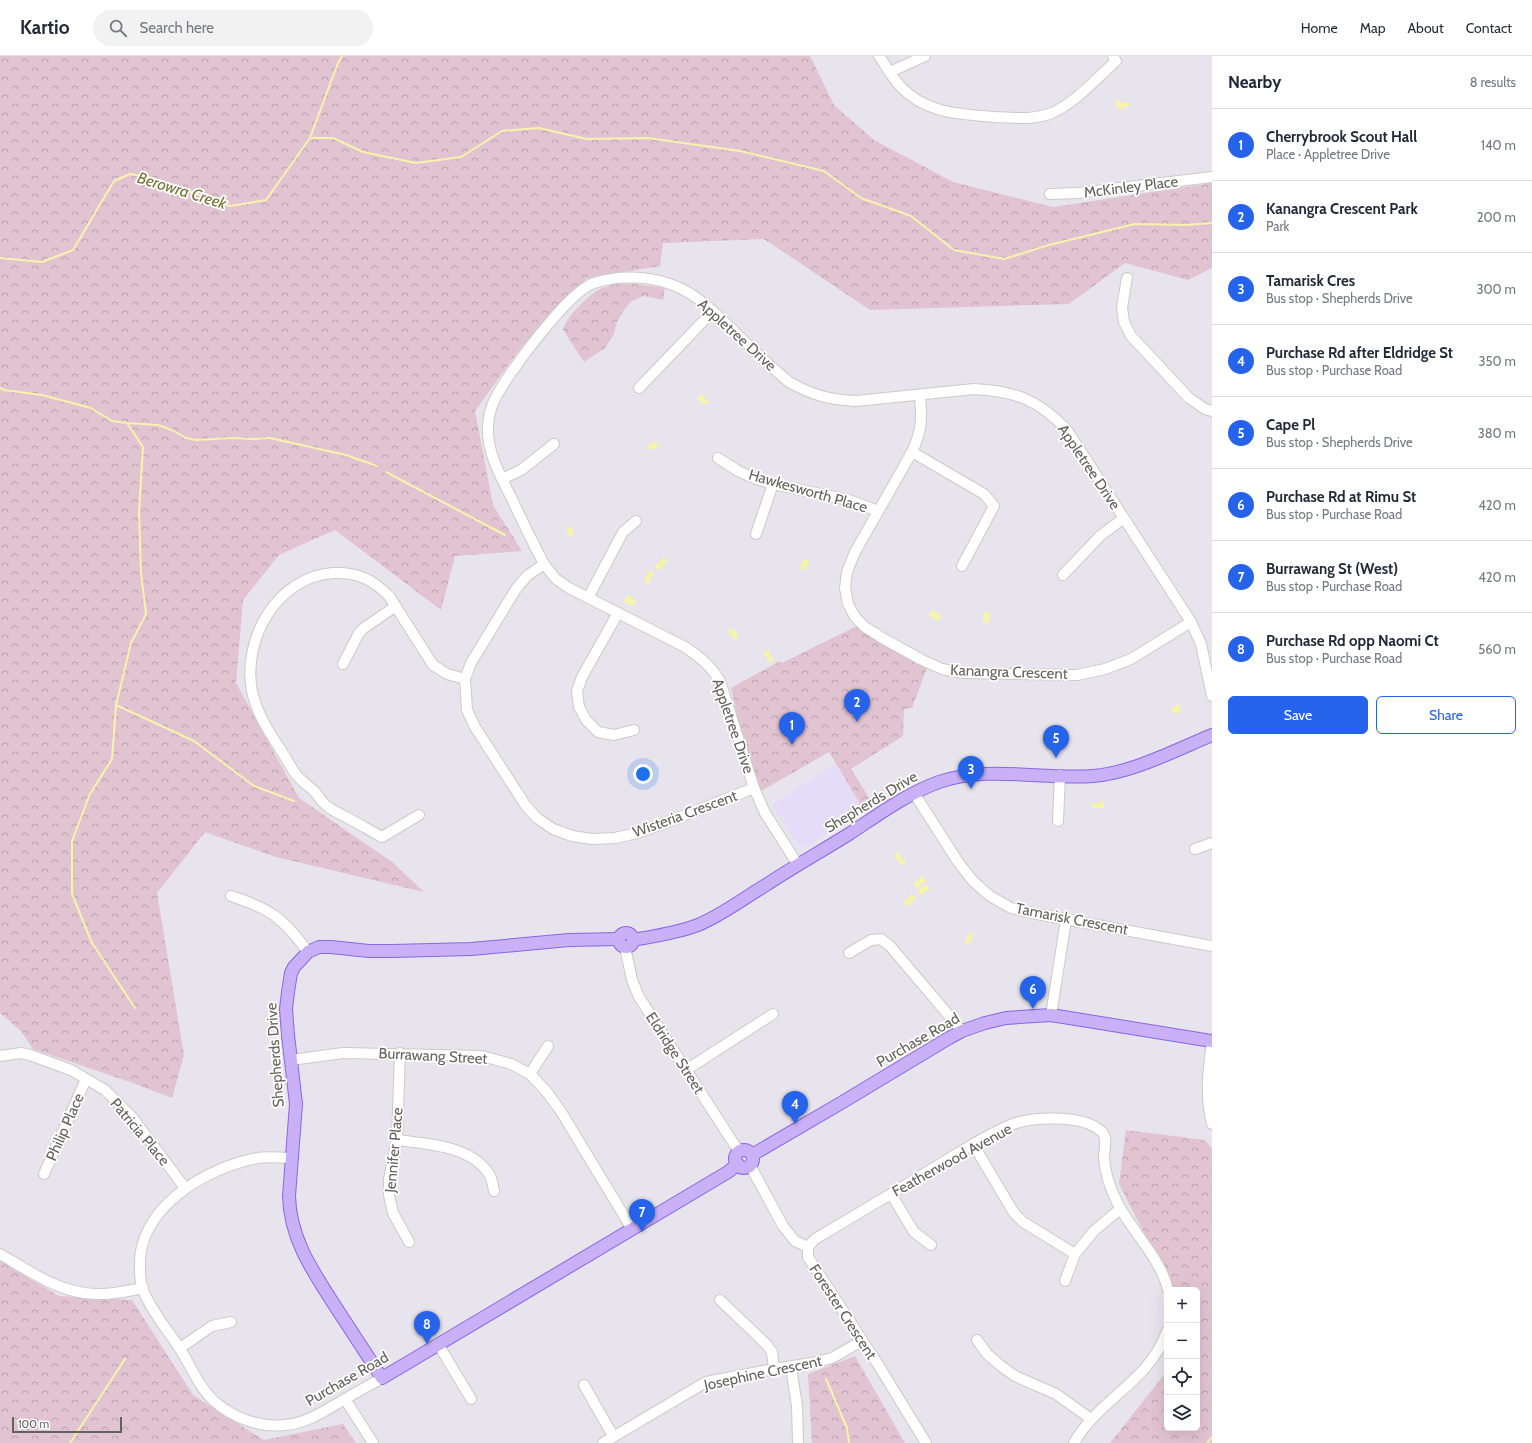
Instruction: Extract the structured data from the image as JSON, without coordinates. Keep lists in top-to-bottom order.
{
  "streets": {
    "main road": ["Shepherds Drive", "Purchase Road"],
    "street": [
      "McKinley Place",
      "Appletree Drive",
      "Hawkesworth Place",
      "Kanangra Crescent",
      "Wisteria Crescent",
      "Tamarisk Crescent",
      "Eldridge Street",
      "Burrawang Street",
      "Philip Place",
      "Patricia Place",
      "Jennifer Place",
      "Featherwood Avenue",
      "Forester Crescent",
      "Josephine Crescent"
    ]
  },
  "crossings": [
    ["Appletree Drive", "Kanangra Crescent"],
    ["Appletree Drive", "Shepherds Drive"],
    ["Appletree Drive", "Wisteria Crescent"],
    ["Hawkesworth Place", "Kanangra Crescent"],
    ["Shepherds Drive", "Tamarisk Crescent"],
    ["Shepherds Drive", "Purchase Road"],
    ["Shepherds Drive", "Eldridge Street"],
    ["Shepherds Drive", "Burrawang Street"],
    ["Purchase Road", "Eldridge Street"],
    ["Purchase Road", "Burrawang Street"],
    ["Purchase Road", "Patricia Place"],
    ["Purchase Road", "Forester Crescent"],
    ["Eldridge Street", "Forester Crescent"],
    ["Burrawang Street", "Jennifer Place"],
    ["Philip Place", "Patricia Place"],
    ["Featherwood Avenue", "Forester Crescent"],
    ["Forester Crescent", "Josephine Crescent"]
  ],
  "water": ["Berowra Creek"],
  "scale_bar": "100 m",
  "page": {
    "header": "Kartio",
    "search": "Search here",
    "nav": [
      "Home",
      "Map",
      "About",
      "Contact"
    ],
    "heading": ["Nearby", "8 results"],
    "list": [
      {
        "mark": "1",
        "name": "Cherrybrook Scout Hall",
        "note": "Place · Appletree Drive",
        "value": "140 m"
      },
      {
        "mark": "2",
        "name": "Kanangra Crescent Park",
        "note": "Park",
        "value": "200 m"
      },
      {
        "mark": "3",
        "name": "Tamarisk Cres",
        "note": "Bus stop · Shepherds Drive",
        "value": "300 m"
      },
      {
        "mark": "4",
        "name": "Purchase Rd after Eldridge St",
        "note": "Bus stop · Purchase Road",
        "value": "350 m"
      },
      {
        "mark": "5",
        "name": "Cape Pl",
        "note": "Bus stop · Shepherds Drive",
        "value": "380 m"
      },
      {
        "mark": "6",
        "name": "Purchase Rd at Rimu St",
        "note": "Bus stop · Purchase Road",
        "value": "420 m"
      },
      {
        "mark": "7",
        "name": "Burrawang St (West)",
        "note": "Bus stop · Purchase Road",
        "value": "420 m"
      },
      {
        "mark": "8",
        "name": "Purchase Rd opp Naomi Ct",
        "note": "Bus stop · Purchase Road",
        "value": "560 m"
      }
    ],
    "buttons": ["Save", "Share"],
    "pins": [
      "2",
      "1",
      "5",
      "3",
      "6",
      "4",
      "7",
      "8"
    ],
    "map_buttons": ["+", "−"],
    "scale": "100 m"
  }
}
